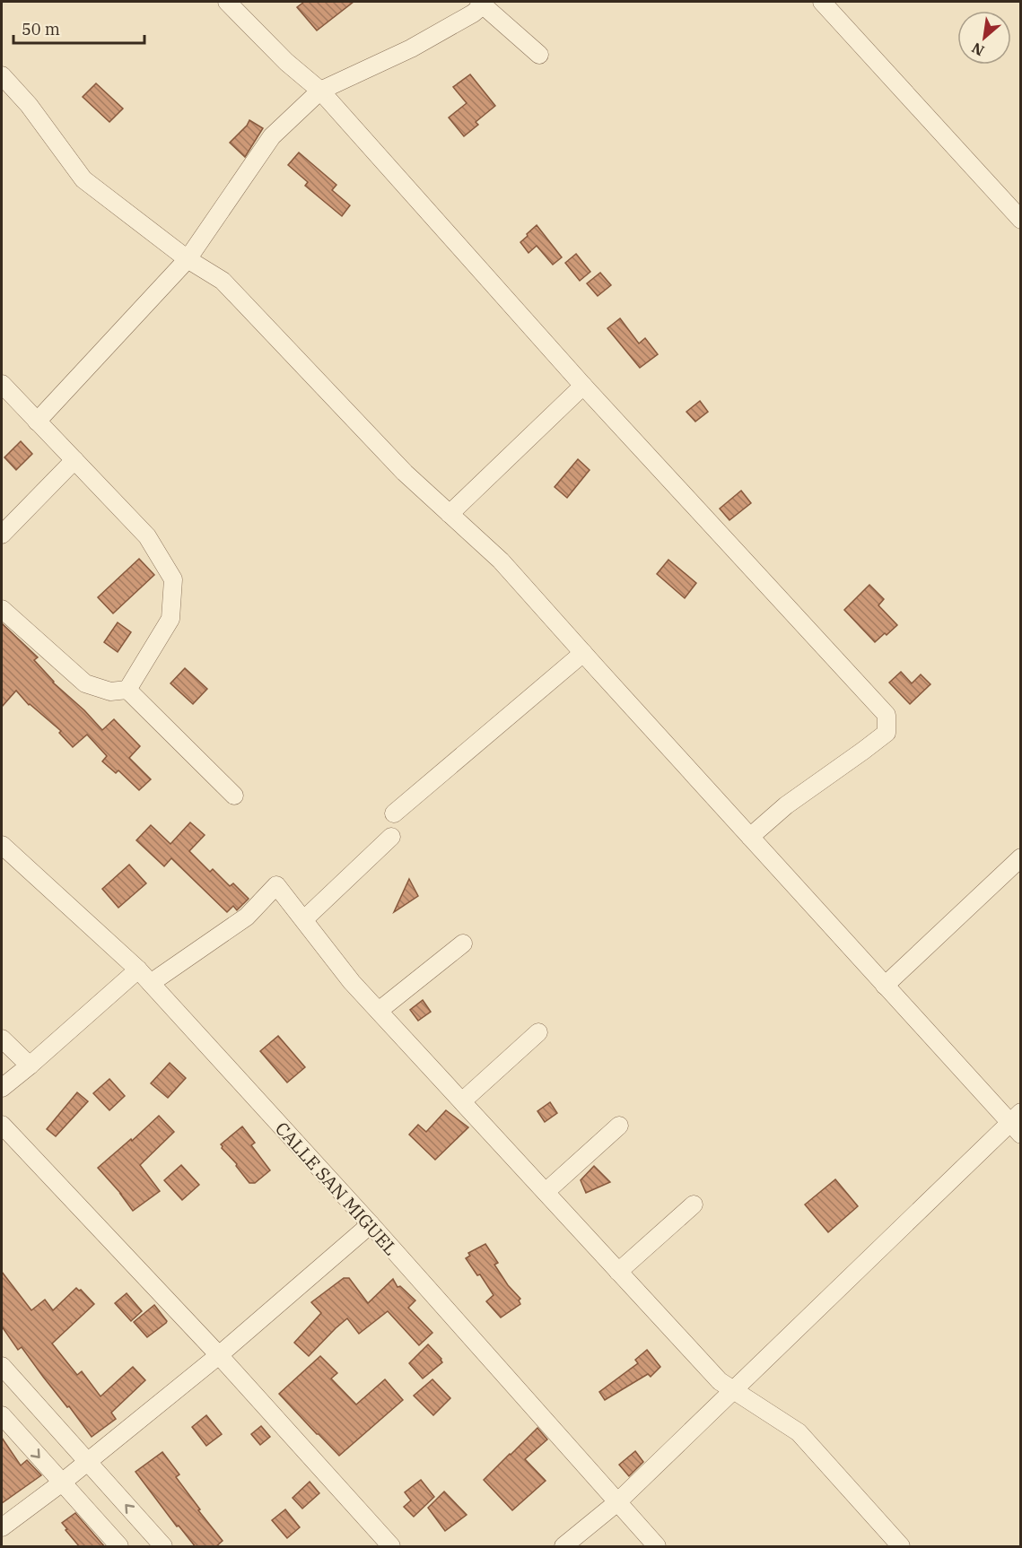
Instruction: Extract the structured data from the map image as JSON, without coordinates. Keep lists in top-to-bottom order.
{
  "streets": {
    "street": ["CALLE SAN MIGUEL"]
  },
  "scale_bar": "50 m",
  "north": "bottom left"
}
